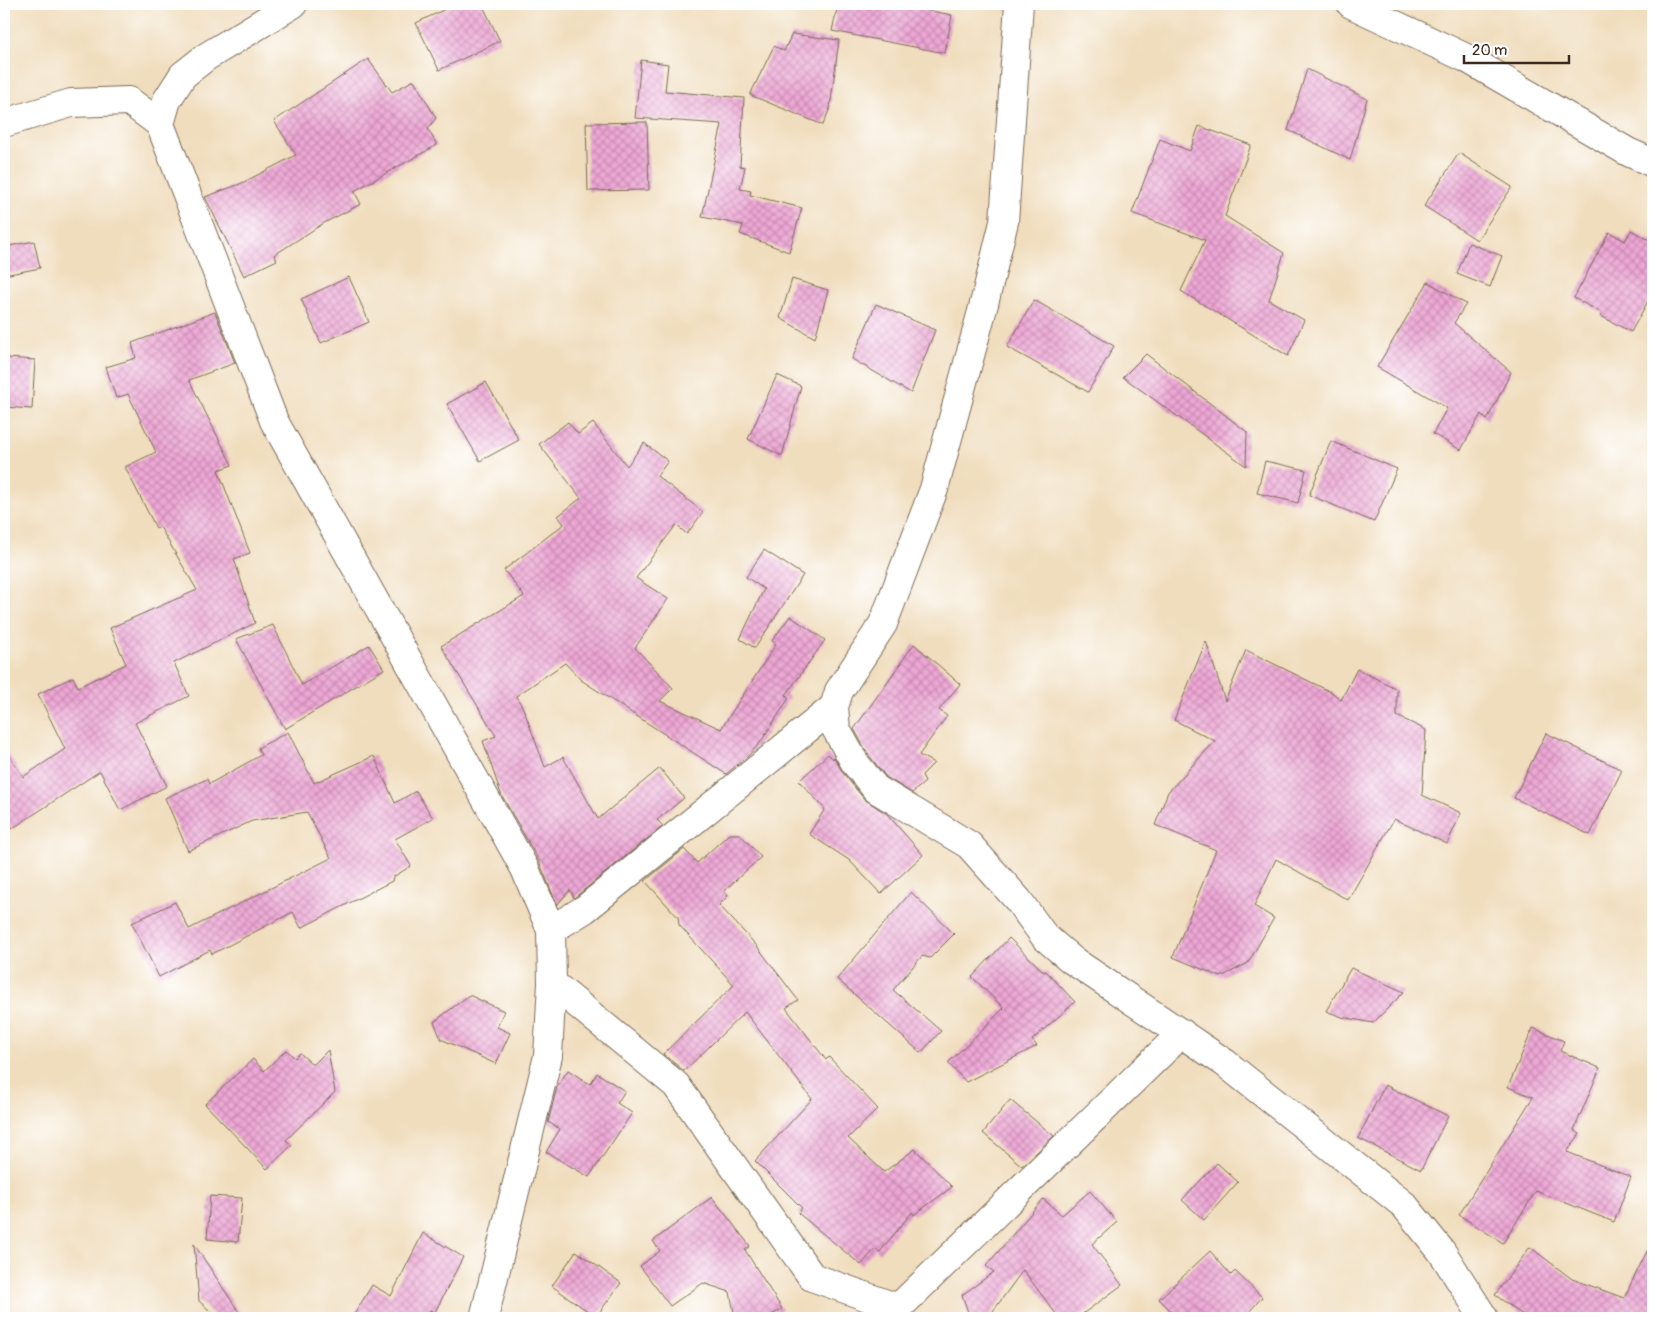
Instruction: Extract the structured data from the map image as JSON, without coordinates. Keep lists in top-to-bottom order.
{
  "scale_bar": "20 m"
}
